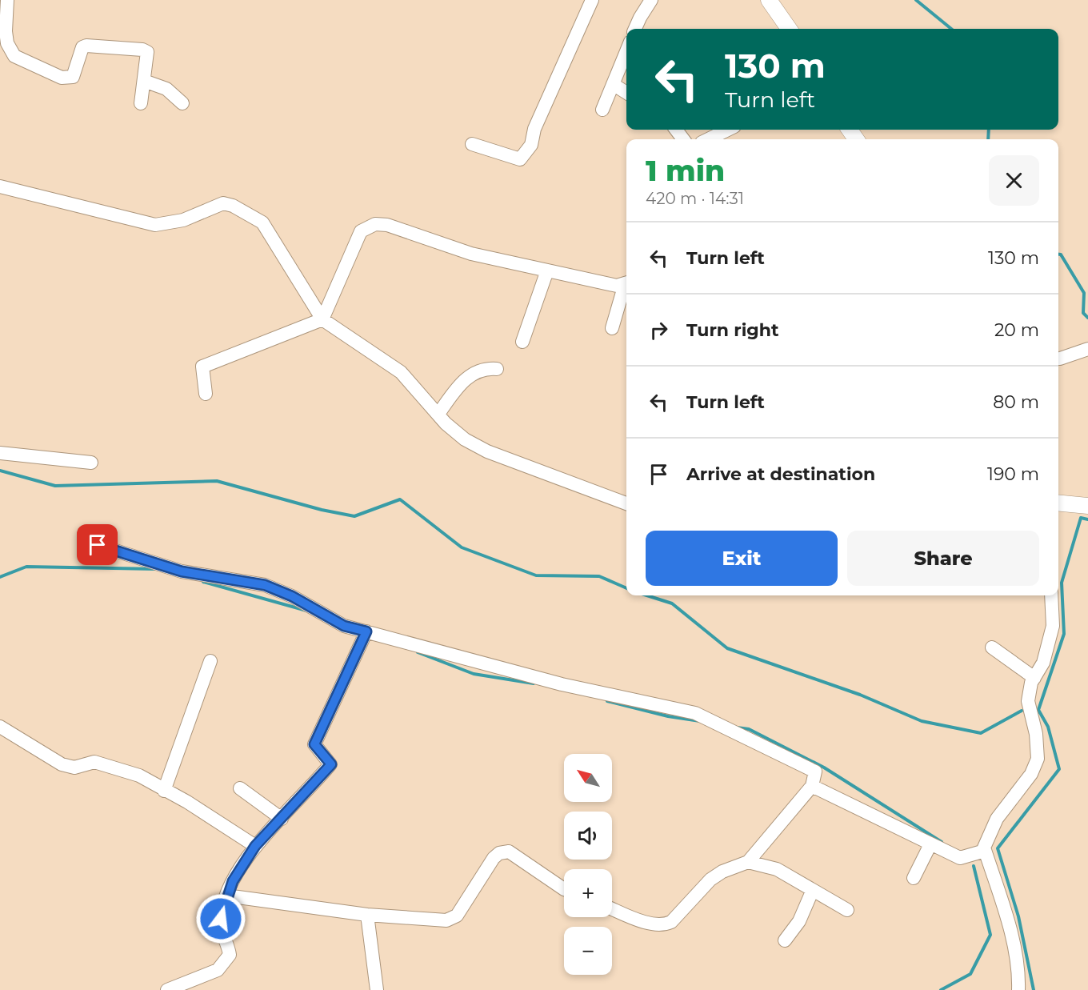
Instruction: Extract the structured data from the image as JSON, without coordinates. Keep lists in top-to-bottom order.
{
  "north": "top left",
  "page": {
    "turn": ["130 m", "Turn left"],
    "heading": ["1 min", "420 m · 14:31"],
    "list": [
      {
        "name": "Turn left",
        "value": "130 m"
      },
      {
        "name": "Turn right",
        "value": "20 m"
      },
      {
        "name": "Turn left",
        "value": "80 m"
      },
      {
        "name": "Arrive at destination",
        "value": "190 m"
      }
    ],
    "buttons": ["Exit", "Share"],
    "map_buttons": ["+", "−"]
  }
}
